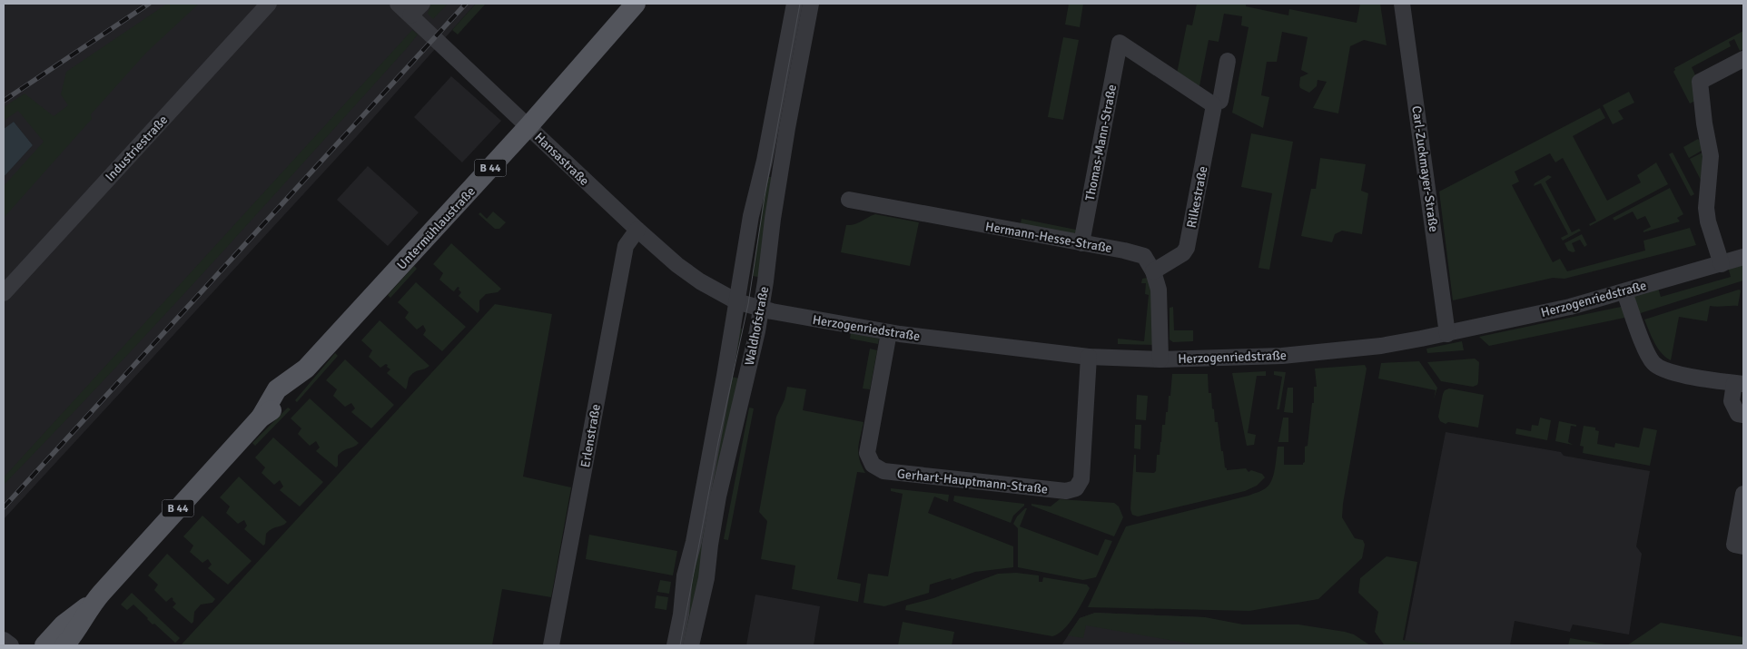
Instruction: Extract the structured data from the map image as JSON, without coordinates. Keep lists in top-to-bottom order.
{
  "streets": {
    "main road": ["B 44", "Untermühlaustraße"],
    "street": [
      "Thomas-Mann-Straße",
      "Industriestraße",
      "Hansastraße",
      "Carl-Zuckmayer-Straße",
      "Rilkestraße",
      "Hermann-Hesse-Straße",
      "Herzogenriedstraße",
      "Waldhofstraße",
      "Erlenstraße",
      "Gerhart-Hauptmann-Straße"
    ]
  },
  "crossings": [
    ["Thomas-Mann-Straße", "Rilkestraße"],
    ["Thomas-Mann-Straße", "Hermann-Hesse-Straße"],
    ["Hansastraße", "Untermühlaustraße"],
    ["Hansastraße", "Herzogenriedstraße"],
    ["Hansastraße", "Waldhofstraße"],
    ["Hansastraße", "Erlenstraße"],
    ["Carl-Zuckmayer-Straße", "Herzogenriedstraße"],
    ["Rilkestraße", "Hermann-Hesse-Straße"],
    ["Hermann-Hesse-Straße", "Herzogenriedstraße"],
    ["Herzogenriedstraße", "Waldhofstraße"],
    ["Herzogenriedstraße", "Gerhart-Hauptmann-Straße"]
  ]
}
